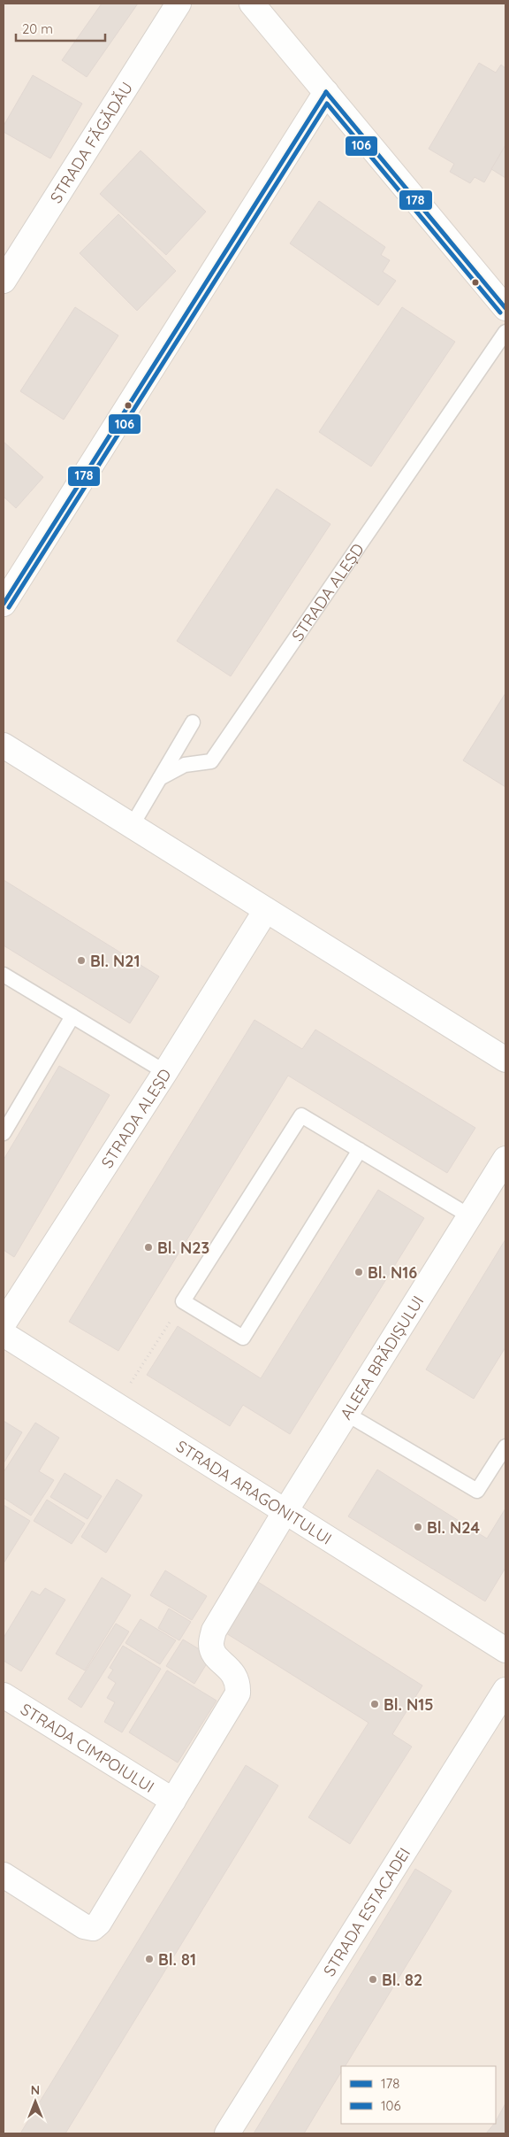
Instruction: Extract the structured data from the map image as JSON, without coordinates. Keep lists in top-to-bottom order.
{
  "streets": {
    "street": [
      "STRADA FĂGĂDĂU",
      "STRADA ALEȘD",
      "ALEEA BRĂDIȘULUI",
      "STRADA ARAGONITULUI",
      "STRADA CIMPOIULUI",
      "STRADA ESTACADEI"
    ]
  },
  "crossings": [
    ["ALEEA BRĂDIȘULUI", "STRADA ARAGONITULUI"],
    ["ALEEA BRĂDIȘULUI", "STRADA CIMPOIULUI"]
  ],
  "places": [
    "Bl. N21",
    "Bl. N23",
    "Bl. N16",
    "Bl. N24",
    "Bl. N15",
    "Bl. 81",
    "Bl. 82"
  ],
  "lines": ["transit line 178", "transit line 106"],
  "legend": ["178", "106"],
  "scale_bar": "20 m",
  "north": "top"
}
